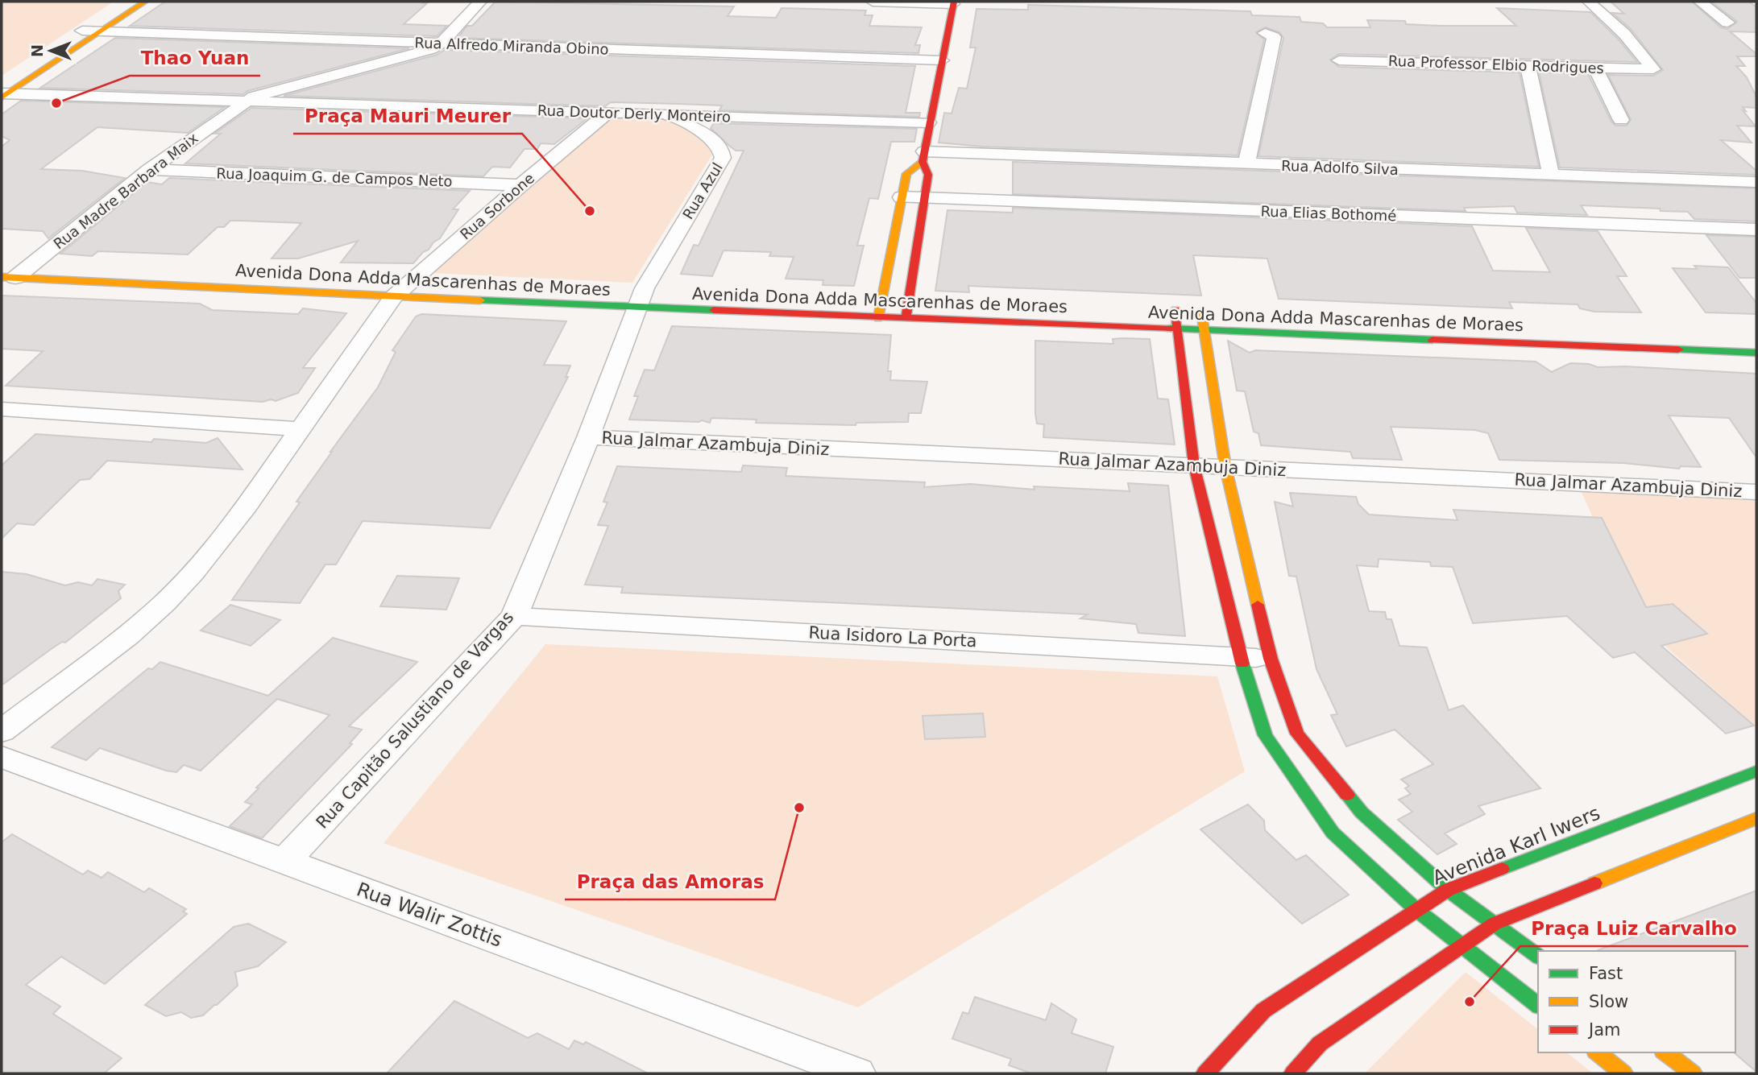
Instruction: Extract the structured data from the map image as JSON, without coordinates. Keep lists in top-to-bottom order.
{
  "streets": {
    "street": [
      "Rua Alfredo Miranda Obino",
      "Rua Professor Elbio Rodrigues",
      "Rua Doutor Derly Monteiro",
      "Rua Adolfo Silva",
      "Rua Joaquim G. de Campos Neto",
      "Rua Madre Barbara Maix",
      "Rua Azul",
      "Rua Sorbone",
      "Rua Elias Bothomé",
      "Avenida Dona Adda Mascarenhas de Moraes",
      "Rua Jalmar Azambuja Diniz",
      "Rua Isidoro La Porta",
      "Rua Capitão Salustiano de Vargas",
      "Avenida Karl Iwers",
      "Rua Walir Zottis"
    ]
  },
  "crossings": [
    ["Rua Alfredo Miranda Obino", "Rua Madre Barbara Maix"],
    ["Rua Doutor Derly Monteiro", "Rua Madre Barbara Maix"],
    ["Rua Doutor Derly Monteiro", "Rua Azul"],
    ["Rua Doutor Derly Monteiro", "Rua Sorbone"],
    ["Rua Joaquim G. de Campos Neto", "Rua Madre Barbara Maix"],
    ["Rua Joaquim G. de Campos Neto", "Rua Sorbone"],
    ["Rua Madre Barbara Maix", "Avenida Dona Adda Mascarenhas de Moraes"],
    ["Rua Azul", "Avenida Dona Adda Mascarenhas de Moraes"],
    ["Rua Azul", "Rua Capitão Salustiano de Vargas"],
    ["Rua Sorbone", "Avenida Dona Adda Mascarenhas de Moraes"],
    ["Avenida Dona Adda Mascarenhas de Moraes", "Rua Capitão Salustiano de Vargas"],
    ["Rua Jalmar Azambuja Diniz", "Rua Capitão Salustiano de Vargas"],
    ["Rua Isidoro La Porta", "Rua Capitão Salustiano de Vargas"],
    ["Rua Capitão Salustiano de Vargas", "Rua Walir Zottis"]
  ],
  "places": [
    "Thao Yuan",
    "Praça Mauri Meurer",
    "Praça das Amoras",
    "Praça Luiz Carvalho"
  ],
  "legend": ["Fast", "Slow", "Jam"],
  "north": "left"
}
